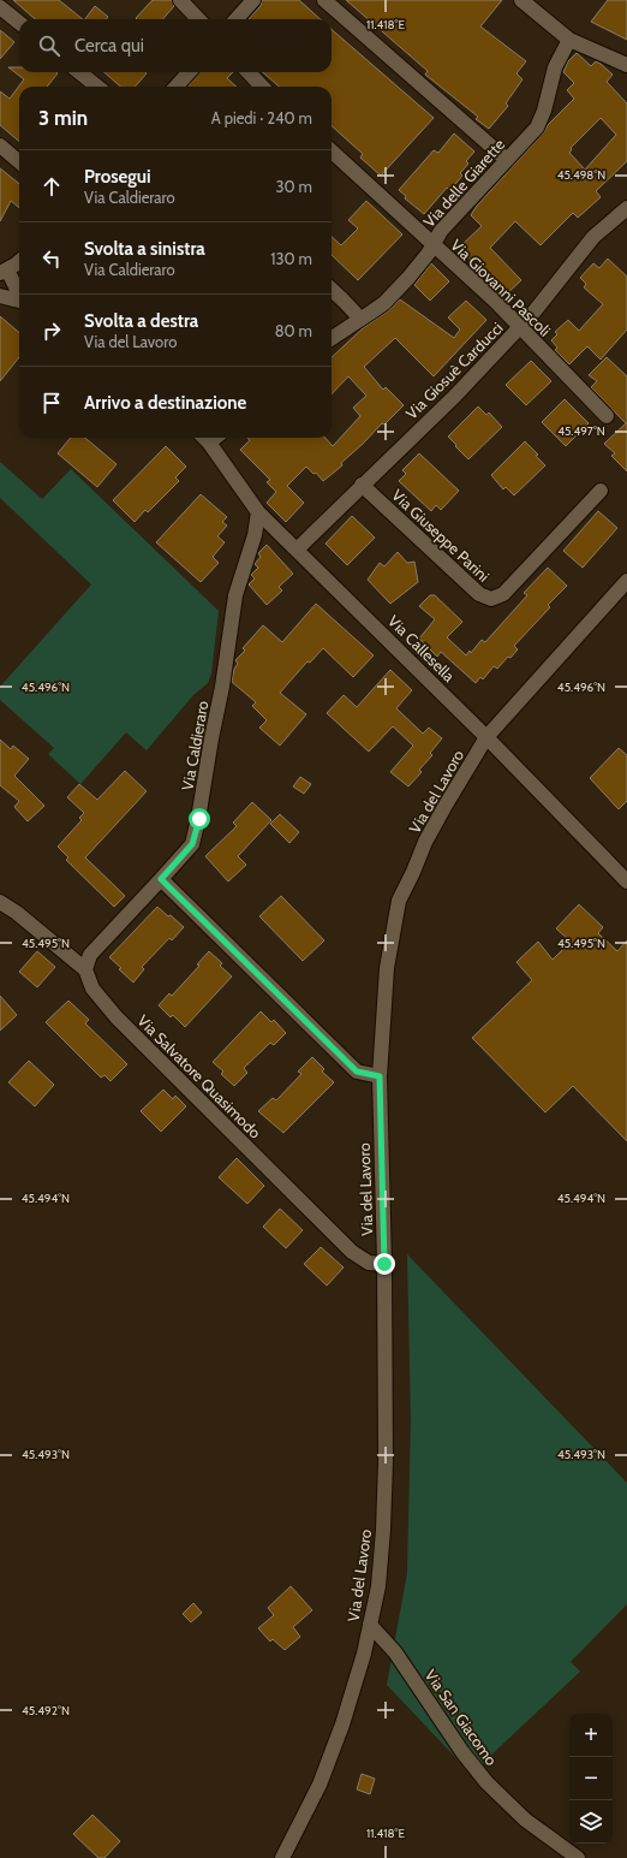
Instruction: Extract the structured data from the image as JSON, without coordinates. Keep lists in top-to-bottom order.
{
  "streets": {
    "street": [
      "Via delle Giarette",
      "Via Giovanni Pascoli",
      "Via Giosuè Carducci",
      "Via Giuseppe Parini",
      "Via Callesella",
      "Via Caldieraro",
      "Via del Lavoro",
      "Via Salvatore Quasimodo",
      "Via San Giacomo"
    ]
  },
  "crossings": [
    ["Via delle Giarette", "Via Giovanni Pascoli"],
    ["Via Giovanni Pascoli", "Via Giosuè Carducci"],
    ["Via Giosuè Carducci", "Via Giuseppe Parini"],
    ["Via Giosuè Carducci", "Via Callesella"],
    ["Via Callesella", "Via Caldieraro"],
    ["Via Callesella", "Via del Lavoro"],
    ["Via Caldieraro", "Via Salvatore Quasimodo"],
    ["Via del Lavoro", "Via Salvatore Quasimodo"],
    ["Via del Lavoro", "Via San Giacomo"]
  ],
  "page": {
    "search": "Cerca qui",
    "heading": ["3 min", "A piedi · 240 m"],
    "list": [
      ["Prosegui", "Via Caldieraro", "30 m"],
      ["Svolta a sinistra", "Via Caldieraro", "130 m"],
      ["Svolta a destra", "Via del Lavoro", "80 m"],
      "Arrivo a destinazione"
    ],
    "map_buttons": ["+", "−"]
  },
  "coordinates": [
    "11.418°E",
    "45.498°N",
    "45.497°N",
    "45.496°N",
    "45.495°N",
    "45.494°N",
    "45.493°N",
    "45.492°N"
  ]
}
